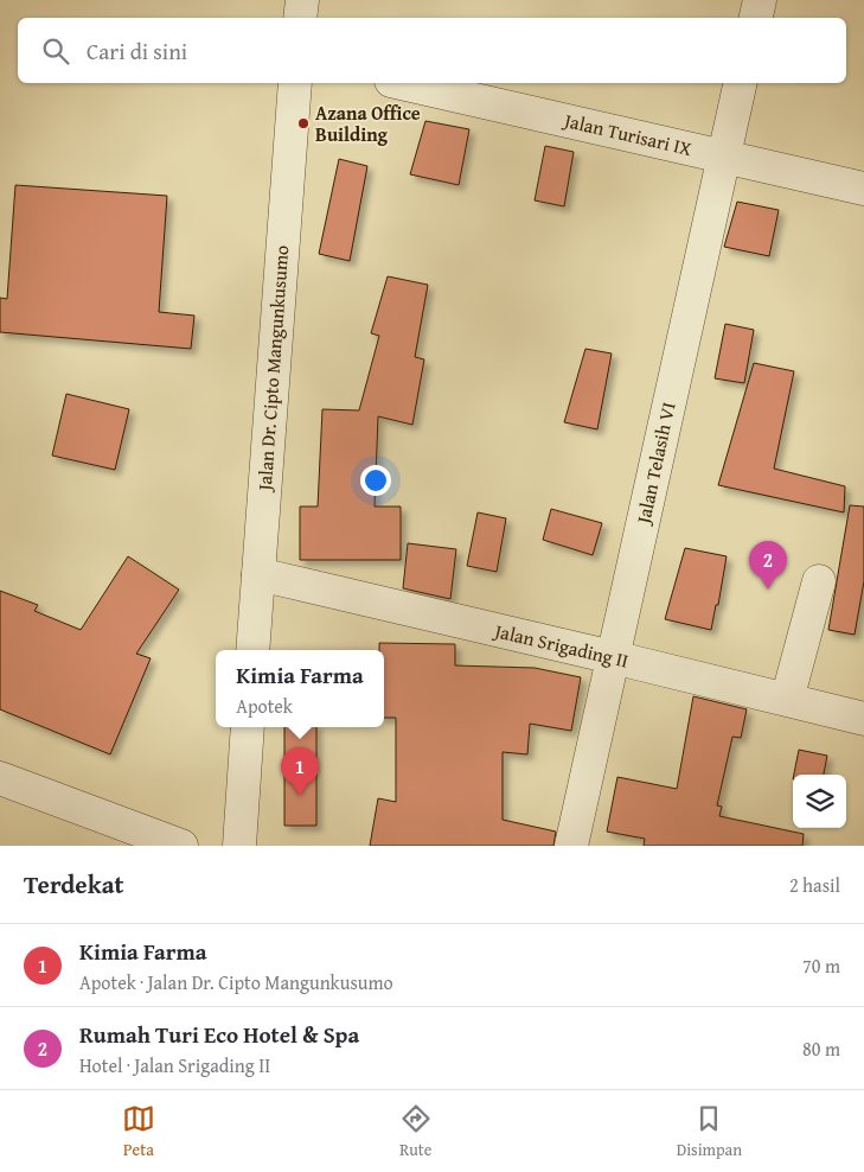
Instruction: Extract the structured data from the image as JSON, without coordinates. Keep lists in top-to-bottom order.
{
  "streets": {
    "street": [
      "Jalan Turisari IX",
      "Jalan Dr. Cipto Mangunkusumo",
      "Jalan Telasih VI",
      "Jalan Srigading II"
    ]
  },
  "crossings": [
    ["Jalan Turisari IX", "Jalan Telasih VI"],
    ["Jalan Dr. Cipto Mangunkusumo", "Jalan Srigading II"],
    ["Jalan Telasih VI", "Jalan Srigading II"]
  ],
  "places": ["Azana Office Building"],
  "page": {
    "search": "Cari di sini",
    "pins": ["2", "1"],
    "popup": ["Kimia Farma", "Apotek"],
    "heading": ["Terdekat", "2 hasil"],
    "list": [
      {
        "mark": "1",
        "name": "Kimia Farma",
        "note": "Apotek · Jalan Dr. Cipto Mangunkusumo",
        "value": "70 m"
      },
      {
        "mark": "2",
        "name": "Rumah Turi Eco Hotel & Spa",
        "note": "Hotel · Jalan Srigading II",
        "value": "80 m"
      }
    ],
    "nav": ["Peta", "Rute", "Disimpan"]
  }
}
